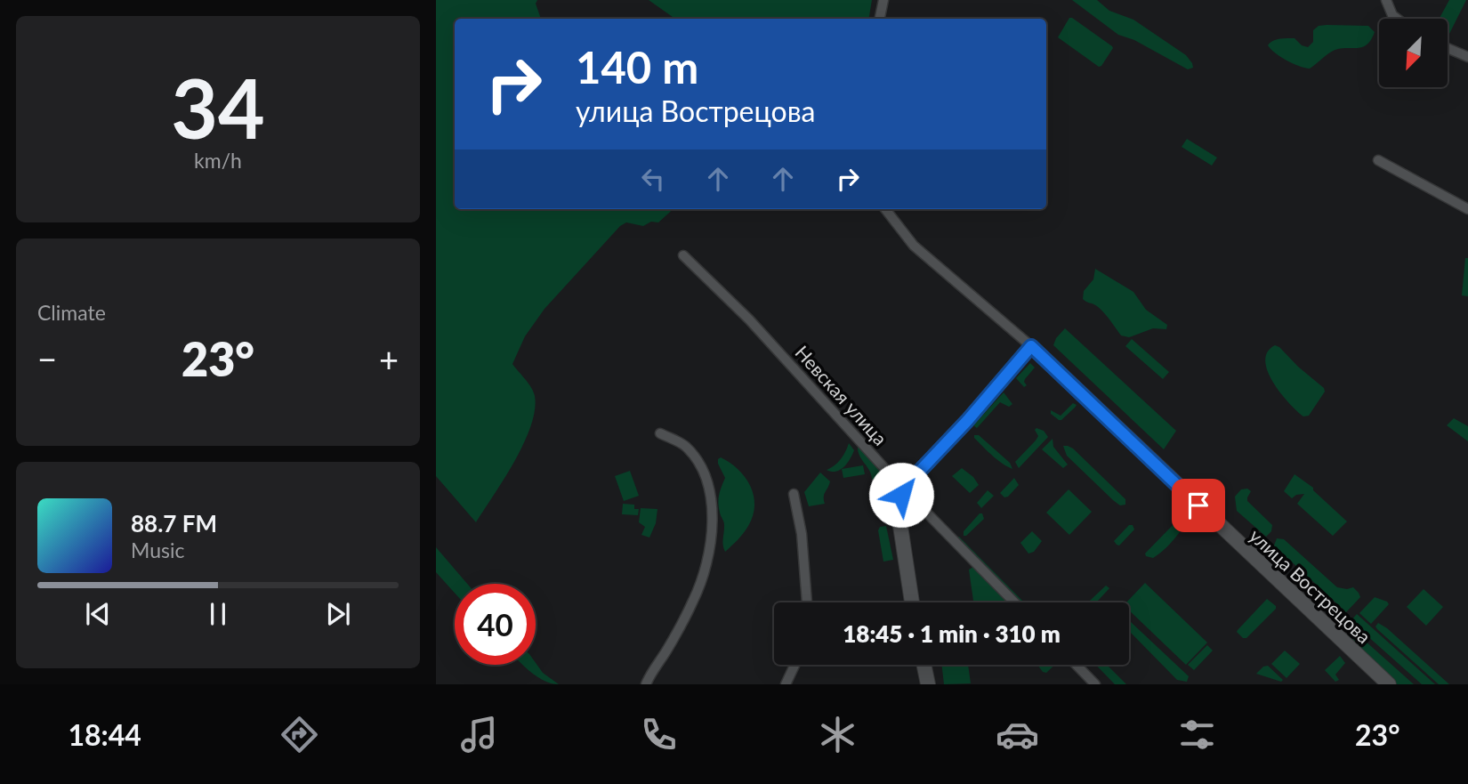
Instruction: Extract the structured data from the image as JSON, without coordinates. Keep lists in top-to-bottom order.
{
  "streets": {
    "street": ["Невская улица", "улица Вострецова"]
  },
  "north": "bottom left",
  "page": {
    "tile": [
      ["34", "km/h"],
      "Climate"
    ],
    "turn": ["140 m", "улица Вострецова"],
    "heat": ["−", "23°", "+"],
    "song": ["88.7 FM", "Music"],
    "limit": "40",
    "trip": "18:45 · 1 min · 310 m",
    "tabs": ["18:44", "23°"]
  }
}
